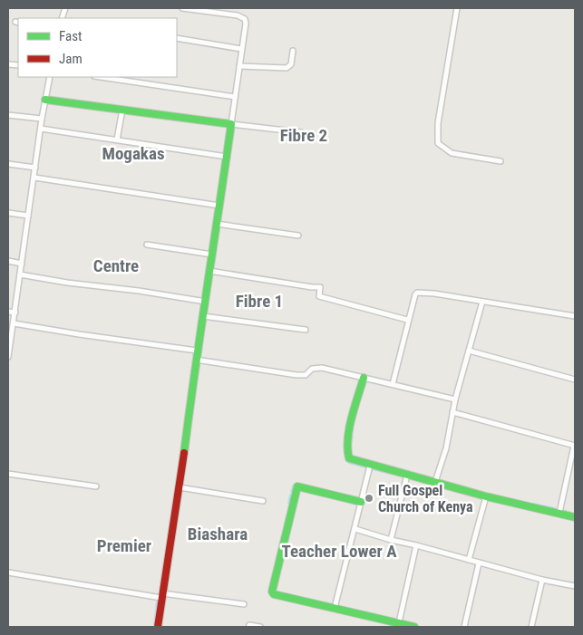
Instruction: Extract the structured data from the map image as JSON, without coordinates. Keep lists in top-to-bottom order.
{
  "districts": [
    "Fibre 2",
    "Mogakas",
    "Centre",
    "Fibre 1",
    "Biashara",
    "Premier",
    "Teacher Lower A"
  ],
  "places": ["Full Gospel Church of Kenya"],
  "legend": ["Fast", "Jam"]
}
